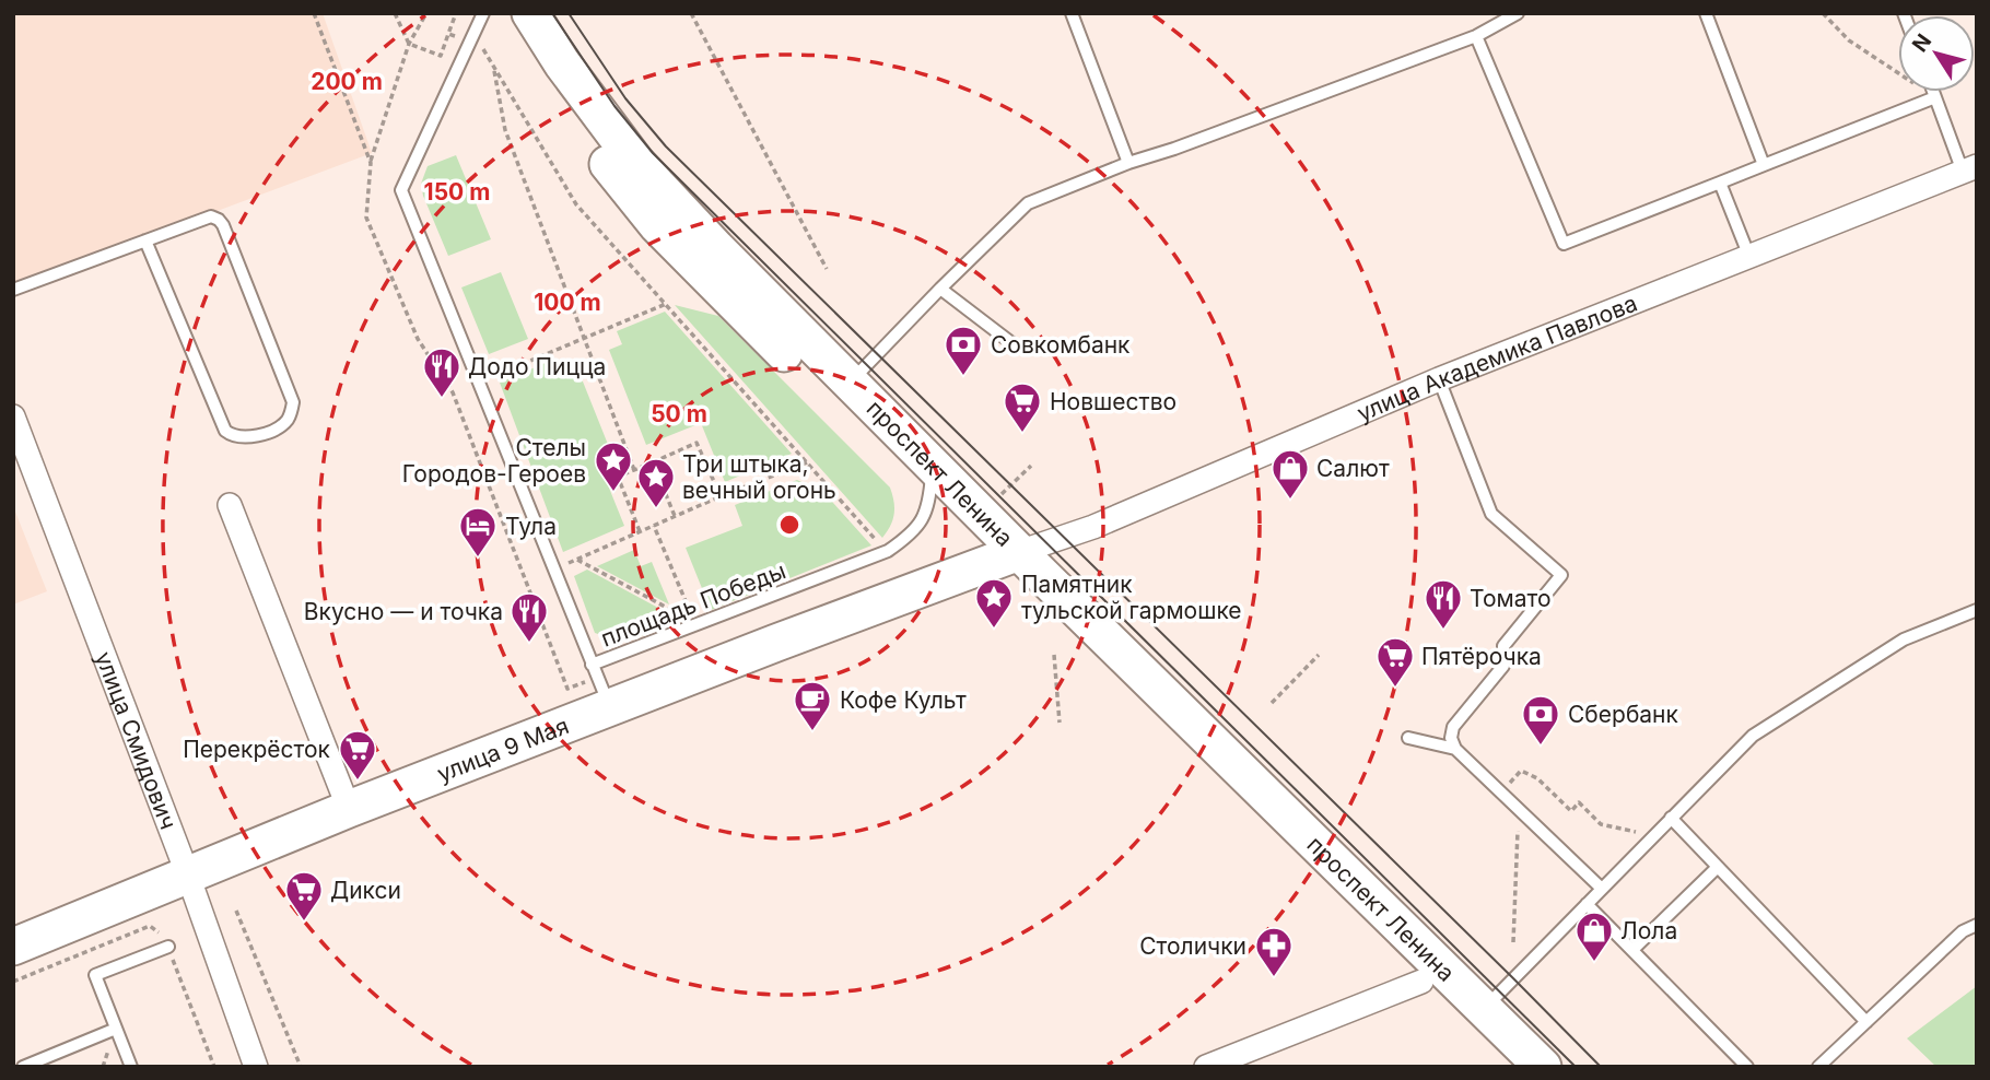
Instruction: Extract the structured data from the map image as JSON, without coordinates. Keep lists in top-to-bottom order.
{
  "streets": {
    "main road": ["проспект Ленина", "улица 9 Мая"],
    "street": ["улица Академика Павлова", "улица Смидович"],
    "lane": ["площадь Победы"]
  },
  "crossings": [
    ["улица Академика Павлова", "проспект Ленина"],
    ["улица Академика Павлова", "улица 9 Мая"],
    ["проспект Ленина", "площадь Победы"],
    ["проспект Ленина", "улица 9 Мая"],
    ["улица Смидович", "улица 9 Мая"]
  ],
  "places": {
    "bank": ["Совкомбанк", "Сбербанк"],
    "restaurant": ["Додо Пицца", "Томато", "Вкусно — и точка"],
    "supermarket": [
      "Новшество",
      "Пятёрочка",
      "Перекрёсток",
      "Дикси"
    ],
    "place": ["Стелы Городов-Героев", "Три штыка, вечный огонь", "Памятник тульской гармошке"],
    "shop": ["Салют", "Лола"],
    "hotel": ["Тула"],
    "cafe": ["Кофе Культ"],
    "pharmacy": ["Столички"]
  },
  "north": "top left",
  "rings": [
    "200 m",
    "150 m",
    "100 m",
    "50 m"
  ]
}
